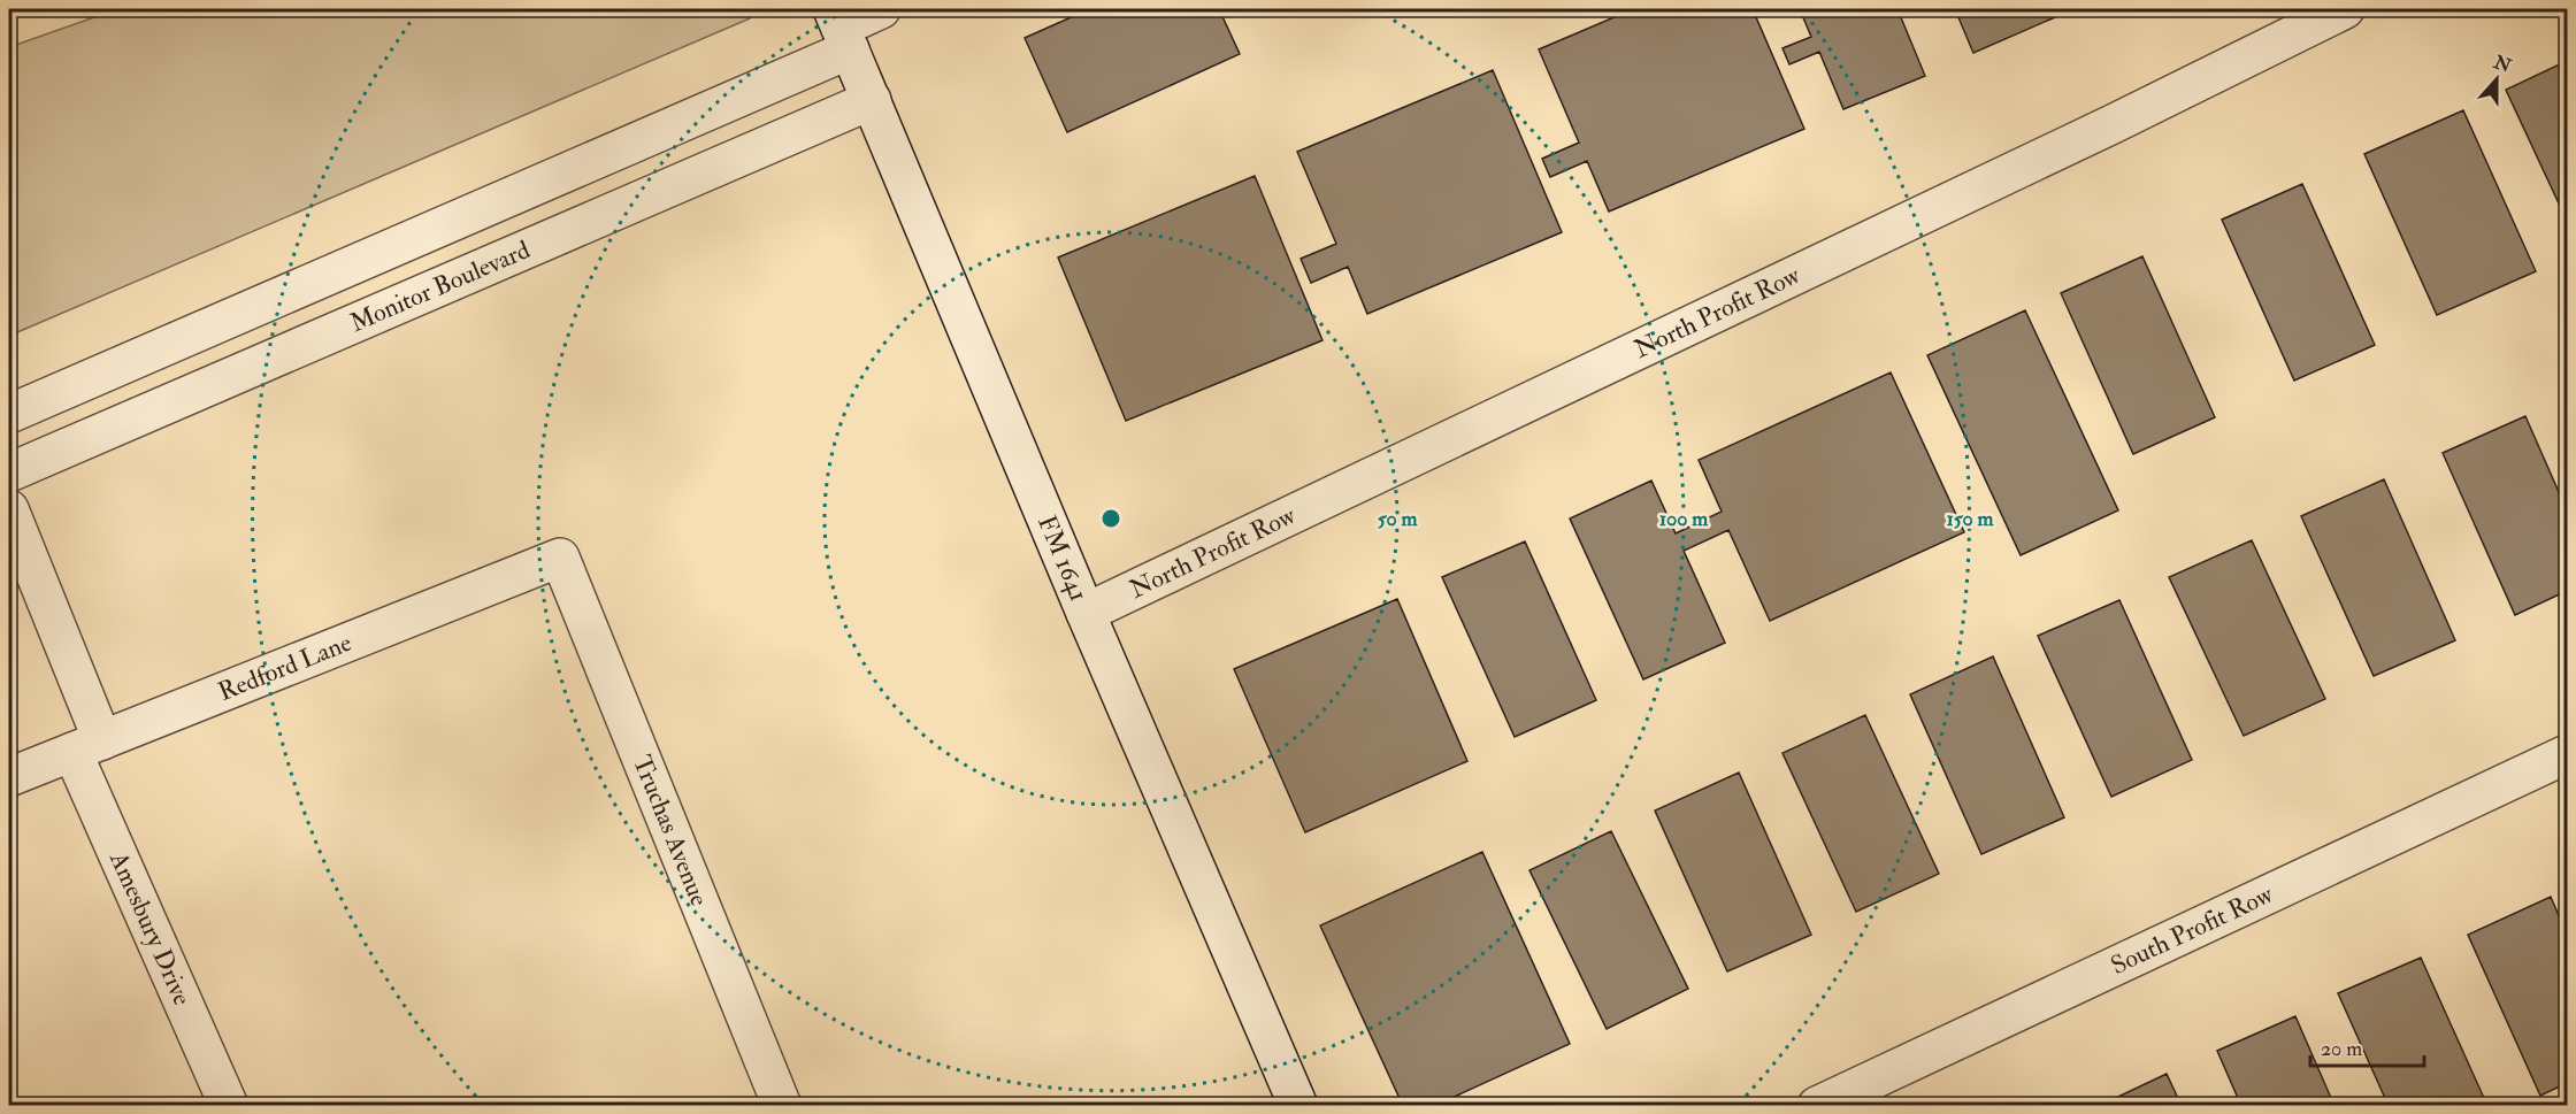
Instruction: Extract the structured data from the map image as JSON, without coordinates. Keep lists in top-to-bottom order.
{
  "streets": {
    "street": [
      "Monitor Boulevard",
      "North Profit Row",
      "FM 1641",
      "Redford Lane",
      "Truchas Avenue",
      "Amesbury Drive",
      "South Profit Row"
    ]
  },
  "crossings": [
    ["Monitor Boulevard", "FM 1641"],
    ["North Profit Row", "FM 1641"],
    ["Redford Lane", "Truchas Avenue"],
    ["Redford Lane", "Amesbury Drive"]
  ],
  "scale_bar": "20 m",
  "north": "top",
  "rings": ["50 m", "100 m", "150 m"]
}
